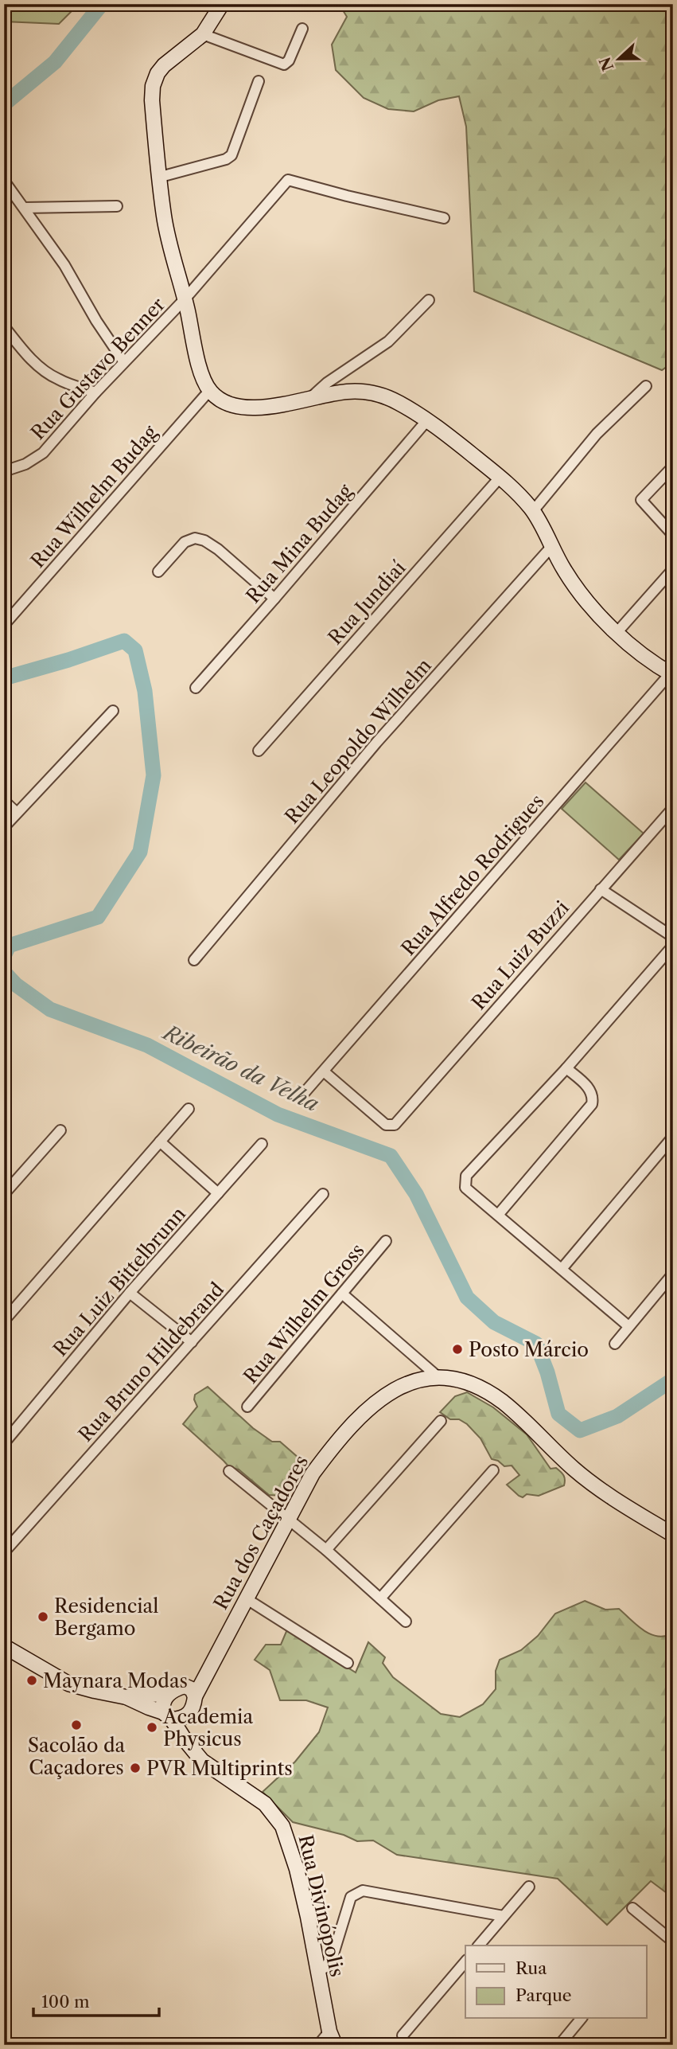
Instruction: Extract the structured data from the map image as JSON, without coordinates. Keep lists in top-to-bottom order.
{
  "streets": {
    "main road": ["Rua dos Caçadores", "Rua Divinópolis"],
    "street": [
      "Rua Gustavo Benner",
      "Rua Wilhelm Budag",
      "Rua Mina Budag",
      "Rua Jundiaí",
      "Rua Leopoldo Wilhelm",
      "Rua Alfredo Rodrigues",
      "Rua Luiz Buzzi",
      "Rua Luiz Bittelbrunn",
      "Rua Wilhelm Gross",
      "Rua Bruno Hildebrand"
    ]
  },
  "crossings": [
    ["Rua Alfredo Rodrigues", "Rua Luiz Buzzi"],
    ["Rua dos Caçadores", "Rua Divinópolis"]
  ],
  "water": ["Ribeirão da Velha"],
  "places": [
    "Posto Márcio",
    "Residencial Bergamo",
    "Maynara Modas",
    "Sacolão da Caçadores",
    "Academia Physicus",
    "PVR Multiprints"
  ],
  "legend": ["Rua", "Parque"],
  "scale_bar": "100 m",
  "north": "left"
}
